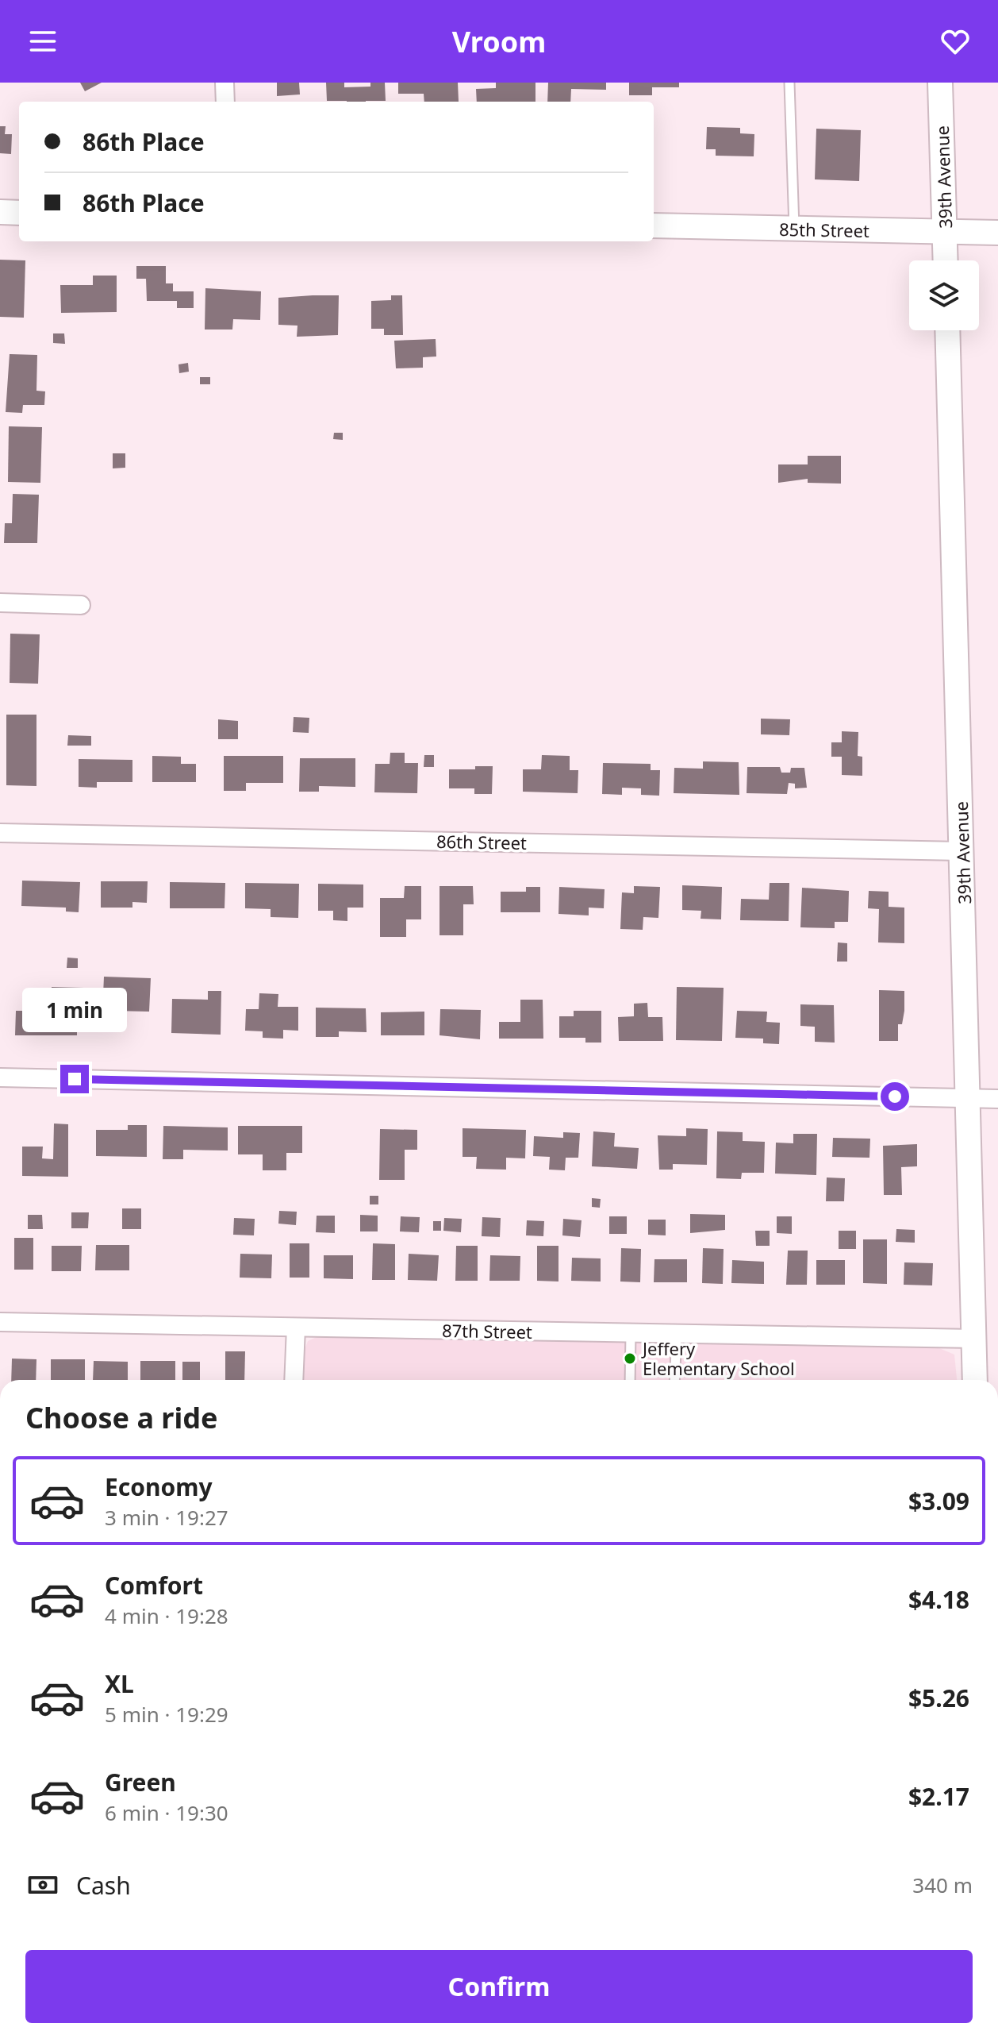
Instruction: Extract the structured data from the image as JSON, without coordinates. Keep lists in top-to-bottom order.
{
  "streets": {
    "main road": ["39th Avenue", "85th Street"],
    "street": ["86th Street", "87th Street"]
  },
  "crossings": [
    ["39th Avenue", "85th Street"],
    ["39th Avenue", "86th Street"],
    ["39th Avenue", "87th Street"]
  ],
  "places": ["Jeffery Elementary School"],
  "page": {
    "header": "Vroom",
    "banner": ["86th Place", "86th Place"],
    "bubble": "1 min",
    "heading": "Choose a ride",
    "list": [
      {
        "name": "Economy",
        "note": "3 min · 19:27",
        "value": "$3.09"
      },
      {
        "name": "Comfort",
        "note": "4 min · 19:28",
        "value": "$4.18"
      },
      {
        "name": "XL",
        "note": "5 min · 19:29",
        "value": "$5.26"
      },
      {
        "name": "Green",
        "note": "6 min · 19:30",
        "value": "$2.17"
      }
    ],
    "pay": ["Cash", "340 m"],
    "buttons": "Confirm"
  }
}
